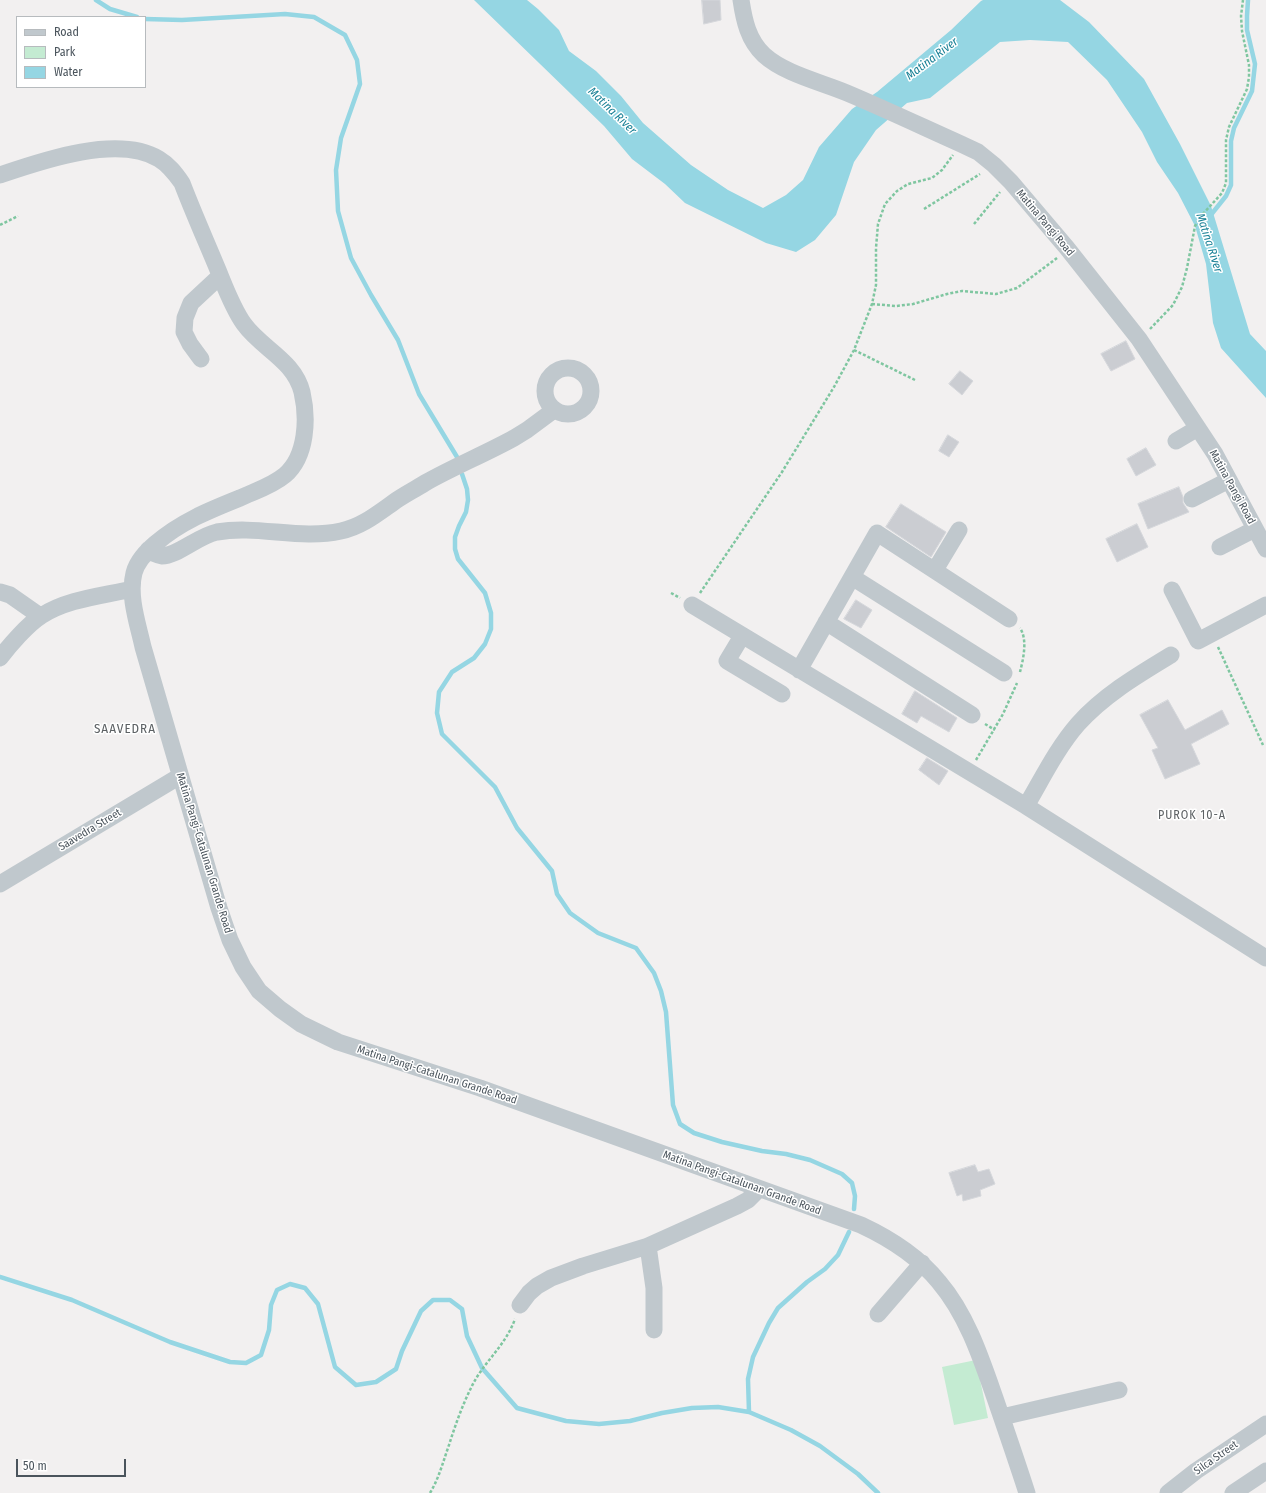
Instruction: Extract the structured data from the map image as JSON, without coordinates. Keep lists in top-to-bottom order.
{
  "streets": {
    "street": [
      "Matina Pangi Road",
      "Saavedra Street",
      "Matina Pangi-Catalunan Grande Road",
      "Silca Street"
    ]
  },
  "crossings": [
    ["Saavedra Street", "Matina Pangi-Catalunan Grande Road"]
  ],
  "districts": ["SAAVEDRA", "PUROK 10-A"],
  "water": ["Matina River"],
  "legend": ["Road", "Park", "Water"],
  "scale_bar": "50 m"
}
